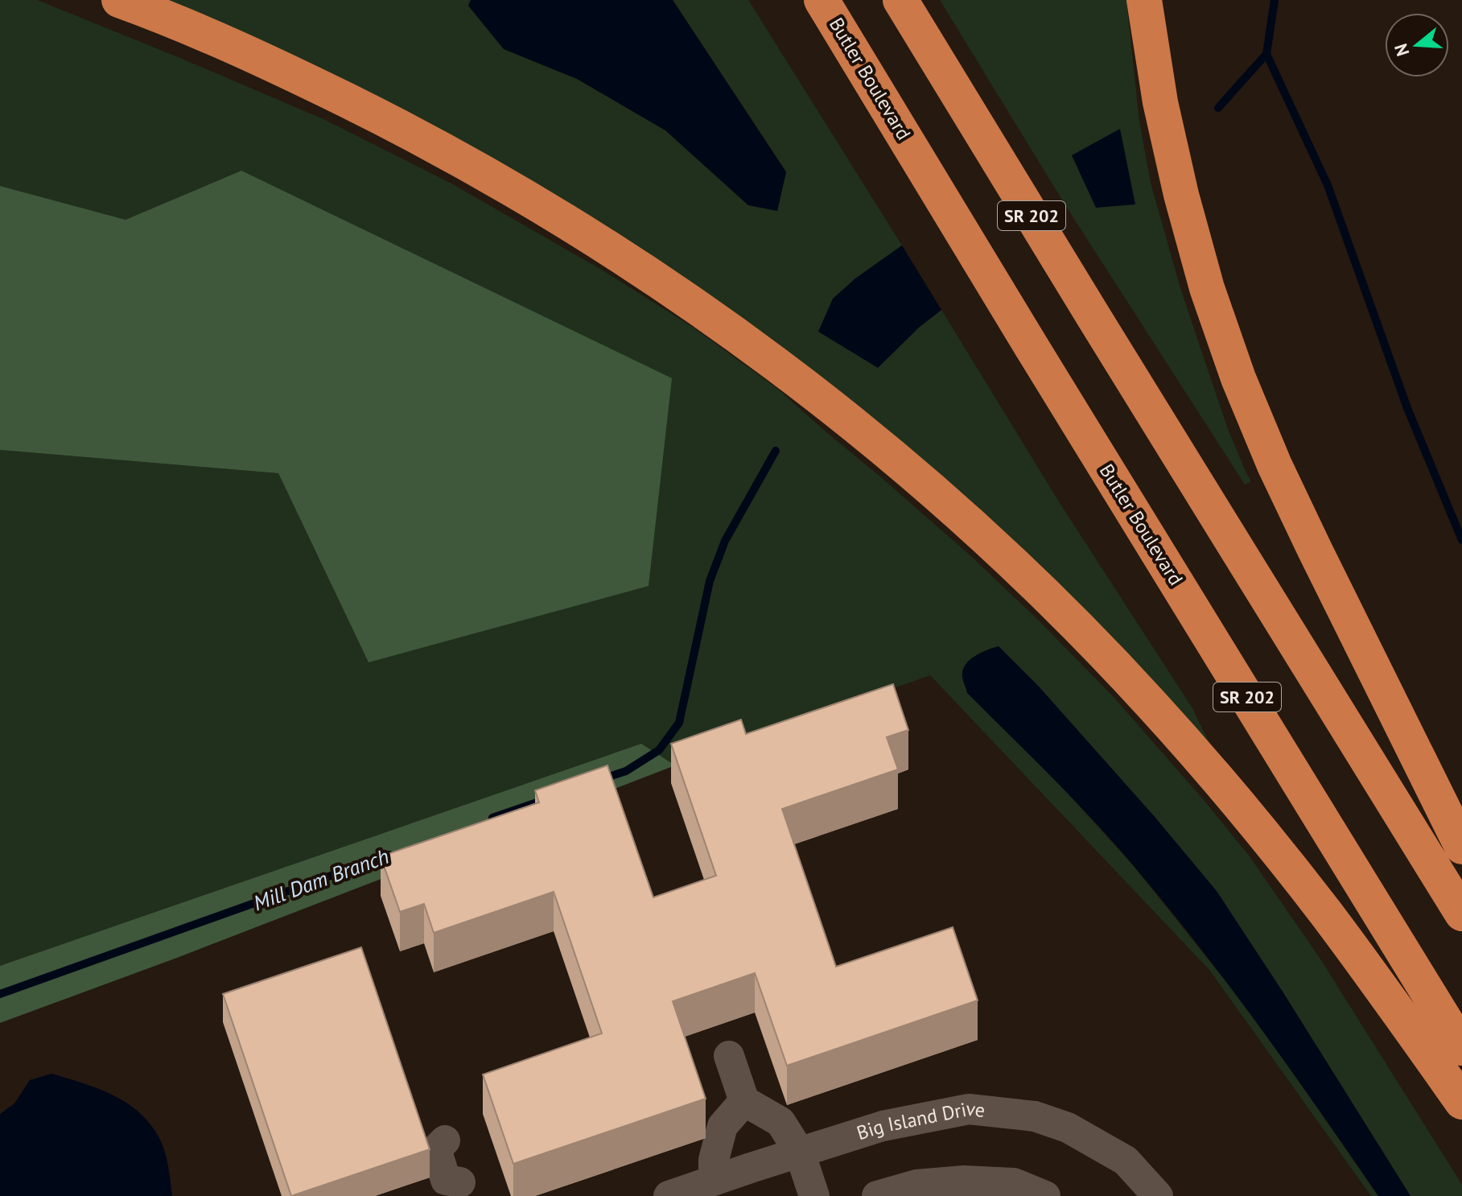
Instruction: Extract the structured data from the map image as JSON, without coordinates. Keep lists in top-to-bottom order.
{
  "streets": {
    "highway": ["Butler Boulevard", "SR 202"],
    "street": ["Big Island Drive"]
  },
  "water": ["Mill Dam Branch"],
  "north": "left"
}
